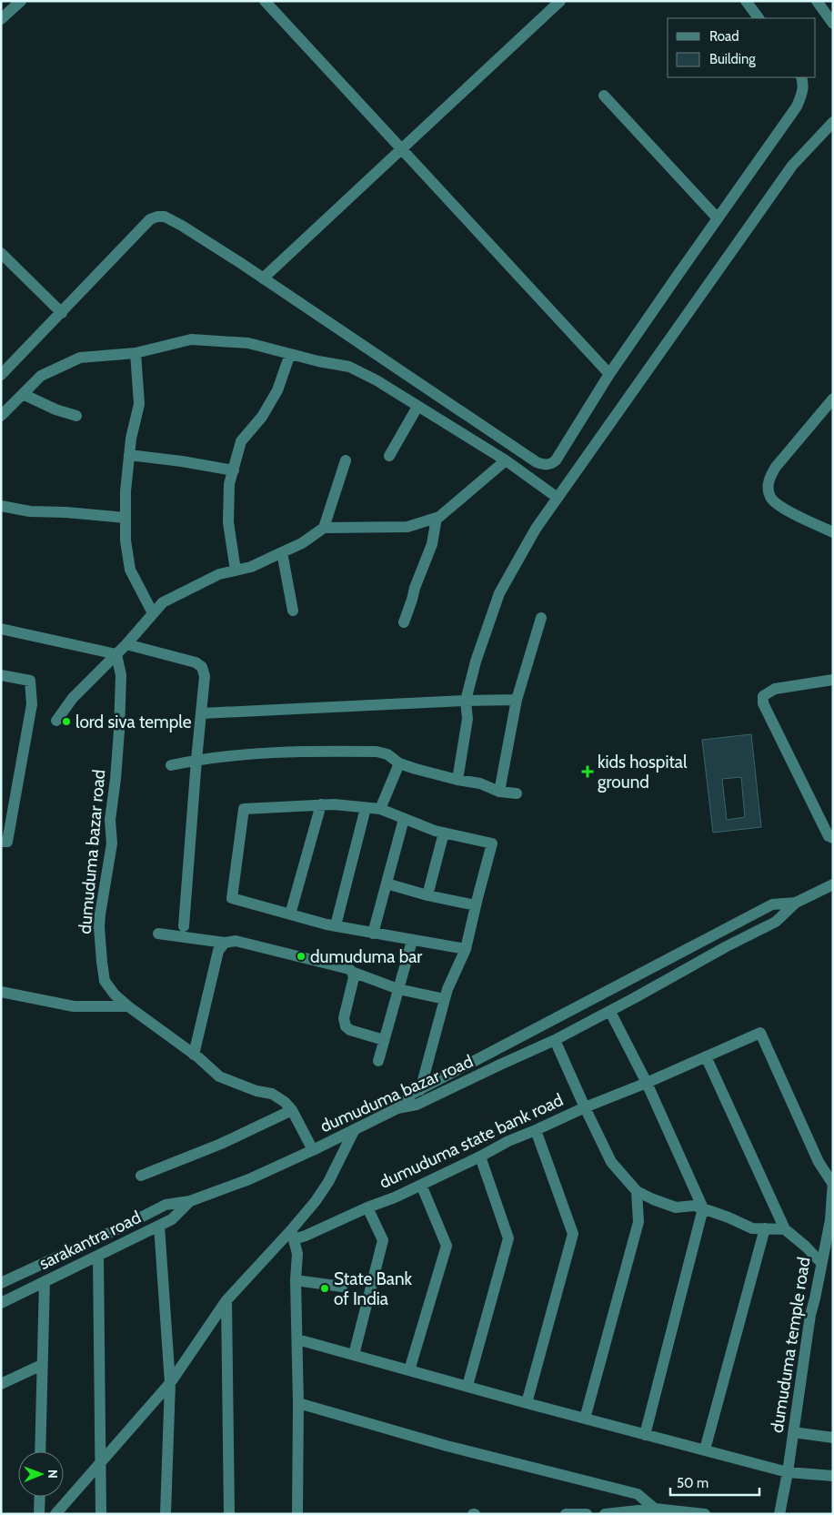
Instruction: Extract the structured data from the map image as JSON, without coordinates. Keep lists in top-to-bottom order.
{
  "streets": {
    "street": [
      "dumuduma bazar road",
      "dumuduma state bank road",
      "sarakantra road",
      "dumuduma temple road"
    ]
  },
  "crossings": [
    ["dumuduma bazar road", "sarakantra road"]
  ],
  "places": {
    "other": ["lord siva temple", "dumuduma bar", "State Bank of India"],
    "health": ["kids hospital ground"]
  },
  "legend": ["Road", "Building"],
  "scale_bar": "50 m",
  "north": "right"
}
